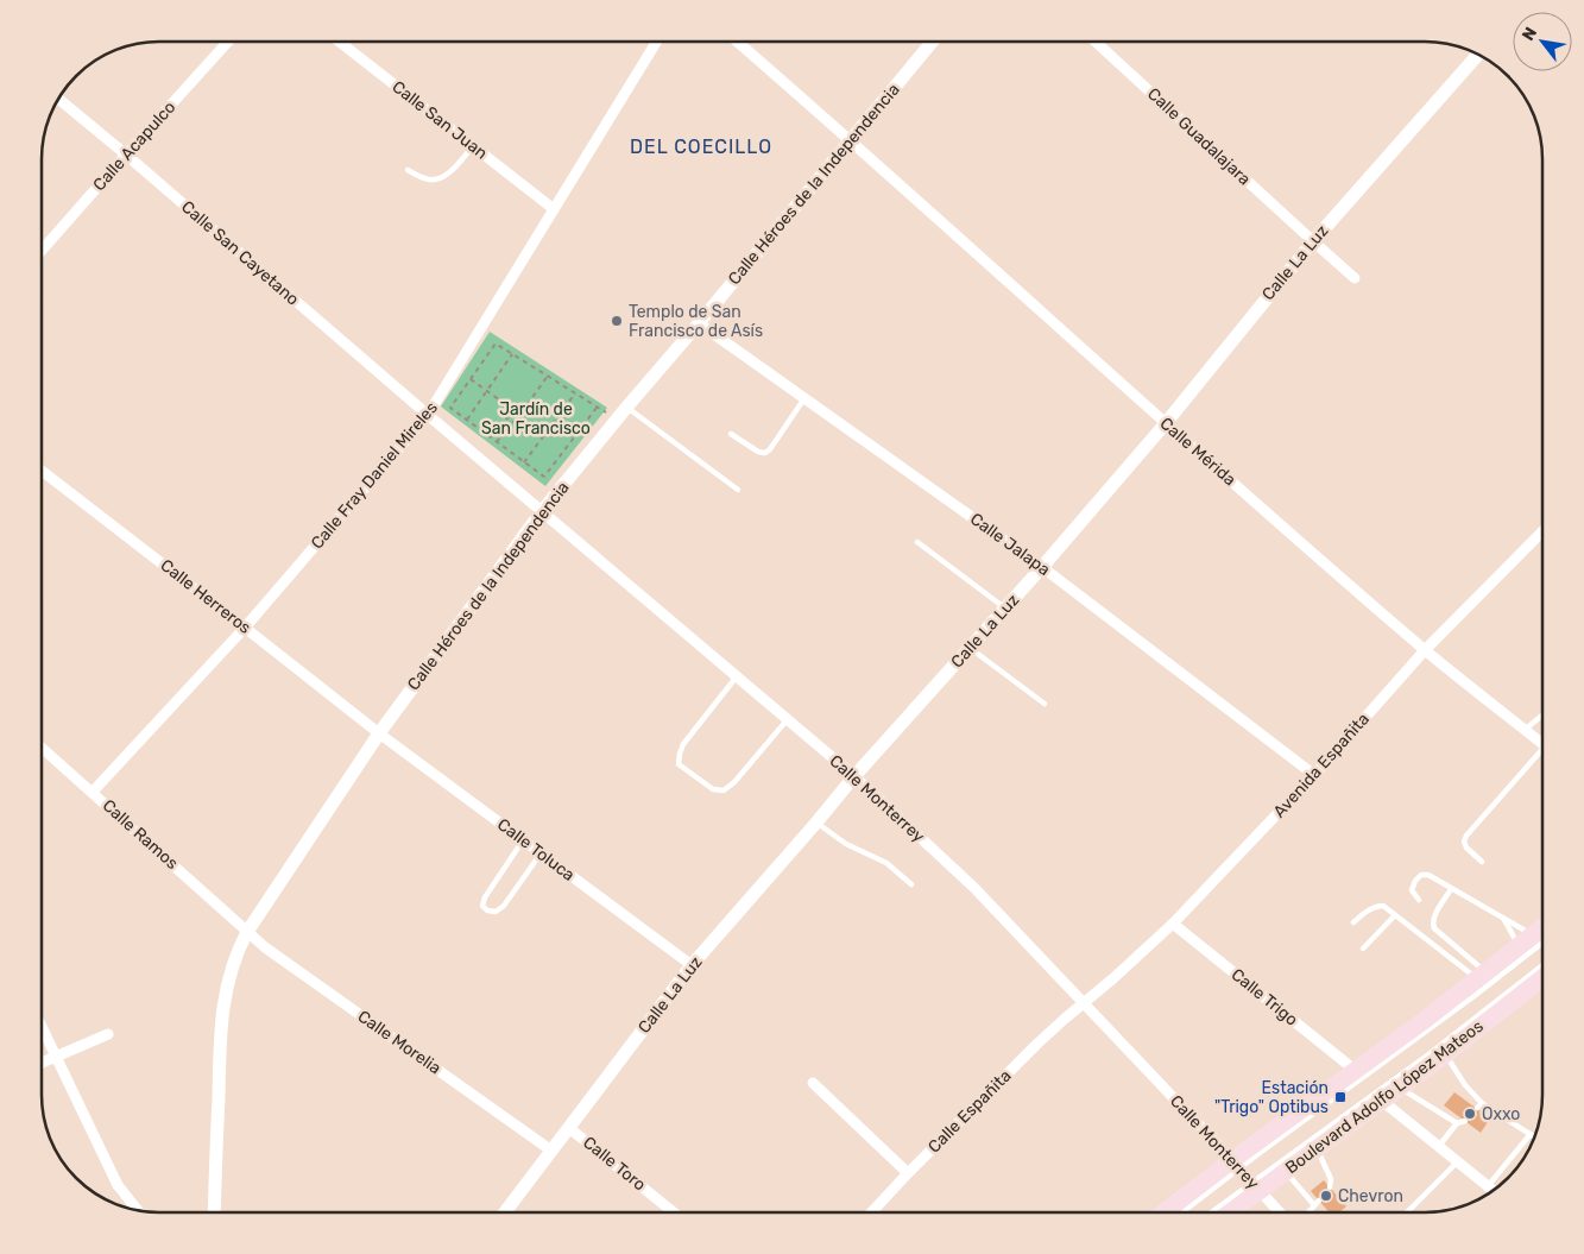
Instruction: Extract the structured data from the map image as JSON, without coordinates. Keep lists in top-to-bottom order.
{
  "streets": {
    "main road": ["Boulevard Adolfo López Mateos"],
    "street": [
      "Calle San Juan",
      "Calle Guadalajara",
      "Calle Acapulco",
      "Calle Héroes de la Independencia",
      "Calle San Cayetano",
      "Calle La Luz",
      "Calle Mérida",
      "Calle Fray Daniel Mireles",
      "Calle Jalapa",
      "Calle Herreros",
      "Avenida Españita",
      "Calle Monterrey",
      "Calle Ramos",
      "Calle Toluca",
      "Calle Trigo",
      "Calle Morelia",
      "Calle Españita",
      "Calle Toro"
    ]
  },
  "crossings": [
    ["Calle San Juan", "Calle Fray Daniel Mireles"],
    ["Calle Guadalajara", "Calle La Luz"],
    ["Calle Acapulco", "Calle San Cayetano"],
    ["Calle Héroes de la Independencia", "Calle Mérida"],
    ["Calle Héroes de la Independencia", "Calle Jalapa"],
    ["Calle Héroes de la Independencia", "Calle Herreros"],
    ["Calle Héroes de la Independencia", "Calle Monterrey"],
    ["Calle Héroes de la Independencia", "Calle Ramos"],
    ["Calle Héroes de la Independencia", "Calle Toluca"],
    ["Calle Héroes de la Independencia", "Calle Morelia"],
    ["Calle San Cayetano", "Calle Fray Daniel Mireles"],
    ["Calle San Cayetano", "Calle Monterrey"],
    ["Calle La Luz", "Calle Mérida"],
    ["Calle La Luz", "Calle Jalapa"],
    ["Calle La Luz", "Calle Monterrey"],
    ["Calle La Luz", "Calle Toluca"],
    ["Calle La Luz", "Calle Morelia"],
    ["Calle La Luz", "Calle Toro"],
    ["Calle Mérida", "Avenida Españita"],
    ["Calle Fray Daniel Mireles", "Calle Herreros"],
    ["Calle Fray Daniel Mireles", "Calle Monterrey"],
    ["Calle Fray Daniel Mireles", "Calle Ramos"],
    ["Calle Jalapa", "Avenida Españita"],
    ["Calle Herreros", "Calle Toluca"],
    ["Avenida Españita", "Calle Monterrey"],
    ["Avenida Españita", "Calle Trigo"],
    ["Avenida Españita", "Calle Españita"],
    ["Calle Monterrey", "Boulevard Adolfo López Mateos"],
    ["Calle Monterrey", "Calle Españita"],
    ["Calle Ramos", "Calle Morelia"]
  ],
  "districts": ["DEL COECILLO"],
  "parks": ["Jardín de San Francisco"],
  "places": {
    "other": ["Templo de San Francisco de Asís", "Oxxo", "Chevron"],
    "transit": ["Estación \"Trigo\" Optibus"]
  },
  "north": "top left"
}
